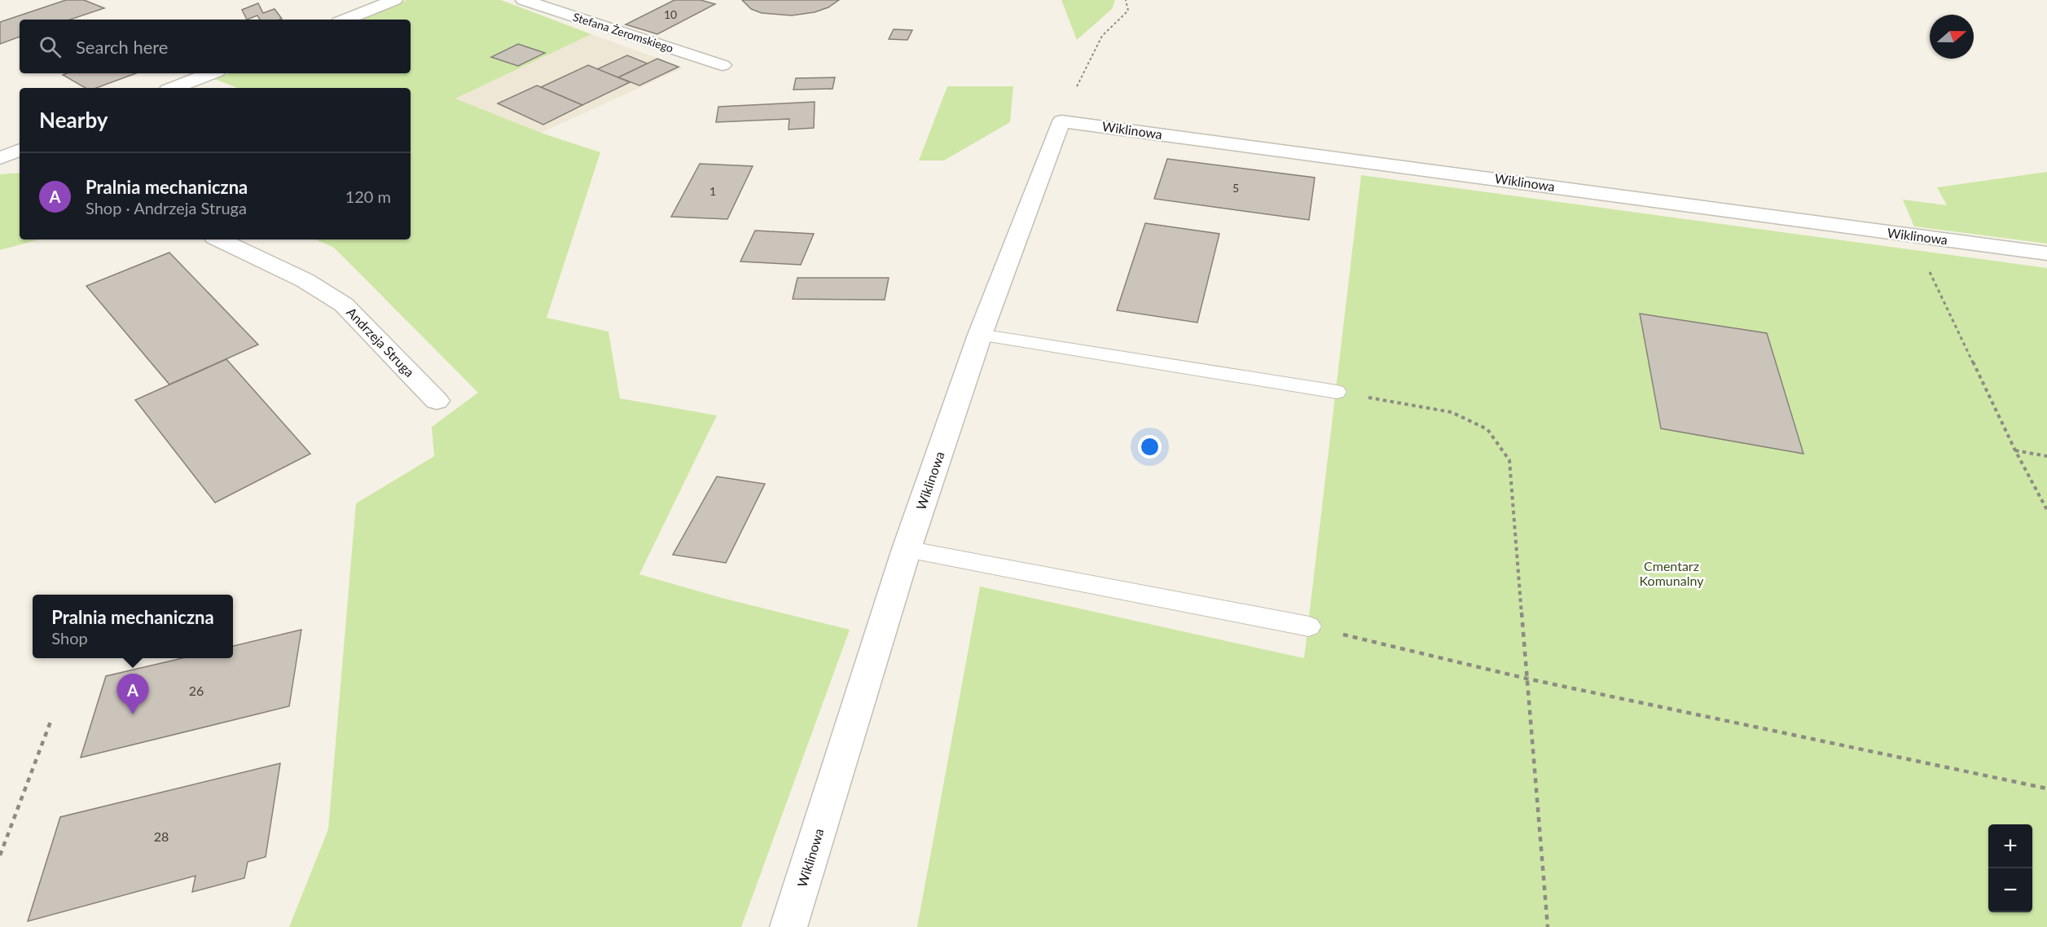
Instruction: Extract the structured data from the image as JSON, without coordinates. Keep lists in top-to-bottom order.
{
  "streets": {
    "street": ["Stefana Żeromskiego", "Wiklinowa", "Andrzeja Struga"]
  },
  "parks": ["Cmentarz Komunalny"],
  "house_numbers": [
    "10",
    "5",
    "1",
    "26",
    "28"
  ],
  "north": "right",
  "page": {
    "search": "Search here",
    "heading": "Nearby",
    "list": [
      {
        "mark": "A",
        "name": "Pralnia mechaniczna",
        "note": "Shop · Andrzeja Struga",
        "value": "120 m"
      }
    ],
    "popup": ["Pralnia mechaniczna", "Shop"],
    "pins": "A",
    "map_buttons": ["+", "−"]
  }
}
